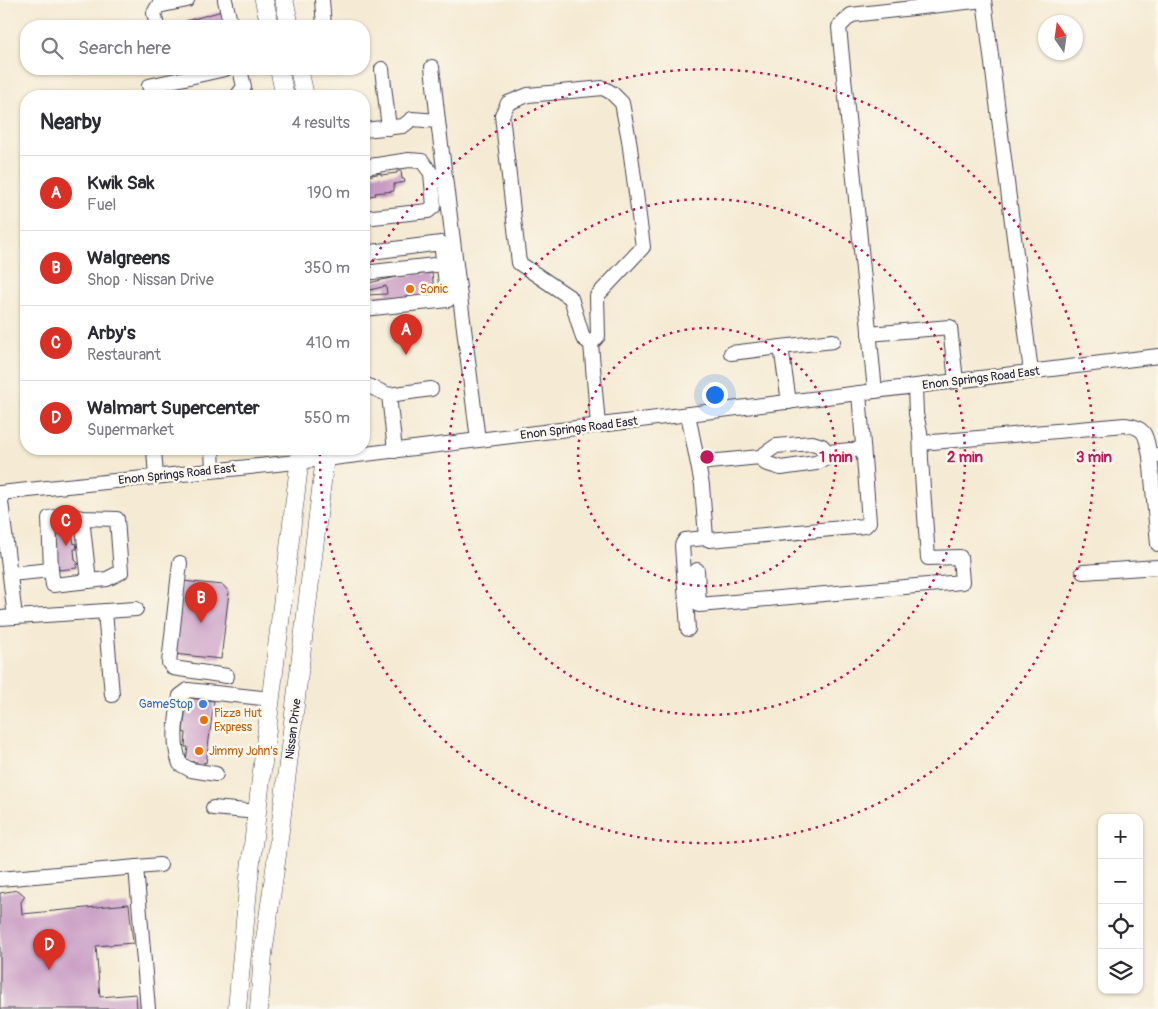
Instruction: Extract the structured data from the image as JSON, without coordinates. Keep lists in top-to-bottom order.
{
  "streets": {
    "main road": ["Nissan Drive"],
    "street": ["Enon Springs Road East"]
  },
  "crossings": [
    ["Enon Springs Road East", "Nissan Drive"]
  ],
  "places": [
    "Sonic",
    "GameStop",
    "Pizza Hut Express",
    "Jimmy John's"
  ],
  "north": "top",
  "page": {
    "search": "Search here",
    "heading": ["Nearby", "4 results"],
    "list": [
      {
        "mark": "A",
        "name": "Kwik Sak",
        "note": "Fuel",
        "value": "190 m"
      },
      {
        "mark": "B",
        "name": "Walgreens",
        "note": "Shop · Nissan Drive",
        "value": "350 m"
      },
      {
        "mark": "C",
        "name": "Arby's",
        "note": "Restaurant",
        "value": "410 m"
      },
      {
        "mark": "D",
        "name": "Walmart Supercenter",
        "note": "Supermarket",
        "value": "550 m"
      }
    ],
    "pins": [
      "A",
      "C",
      "B",
      "D"
    ],
    "map_buttons": ["+", "−"]
  },
  "rings": ["1 min", "2 min", "3 min"]
}
